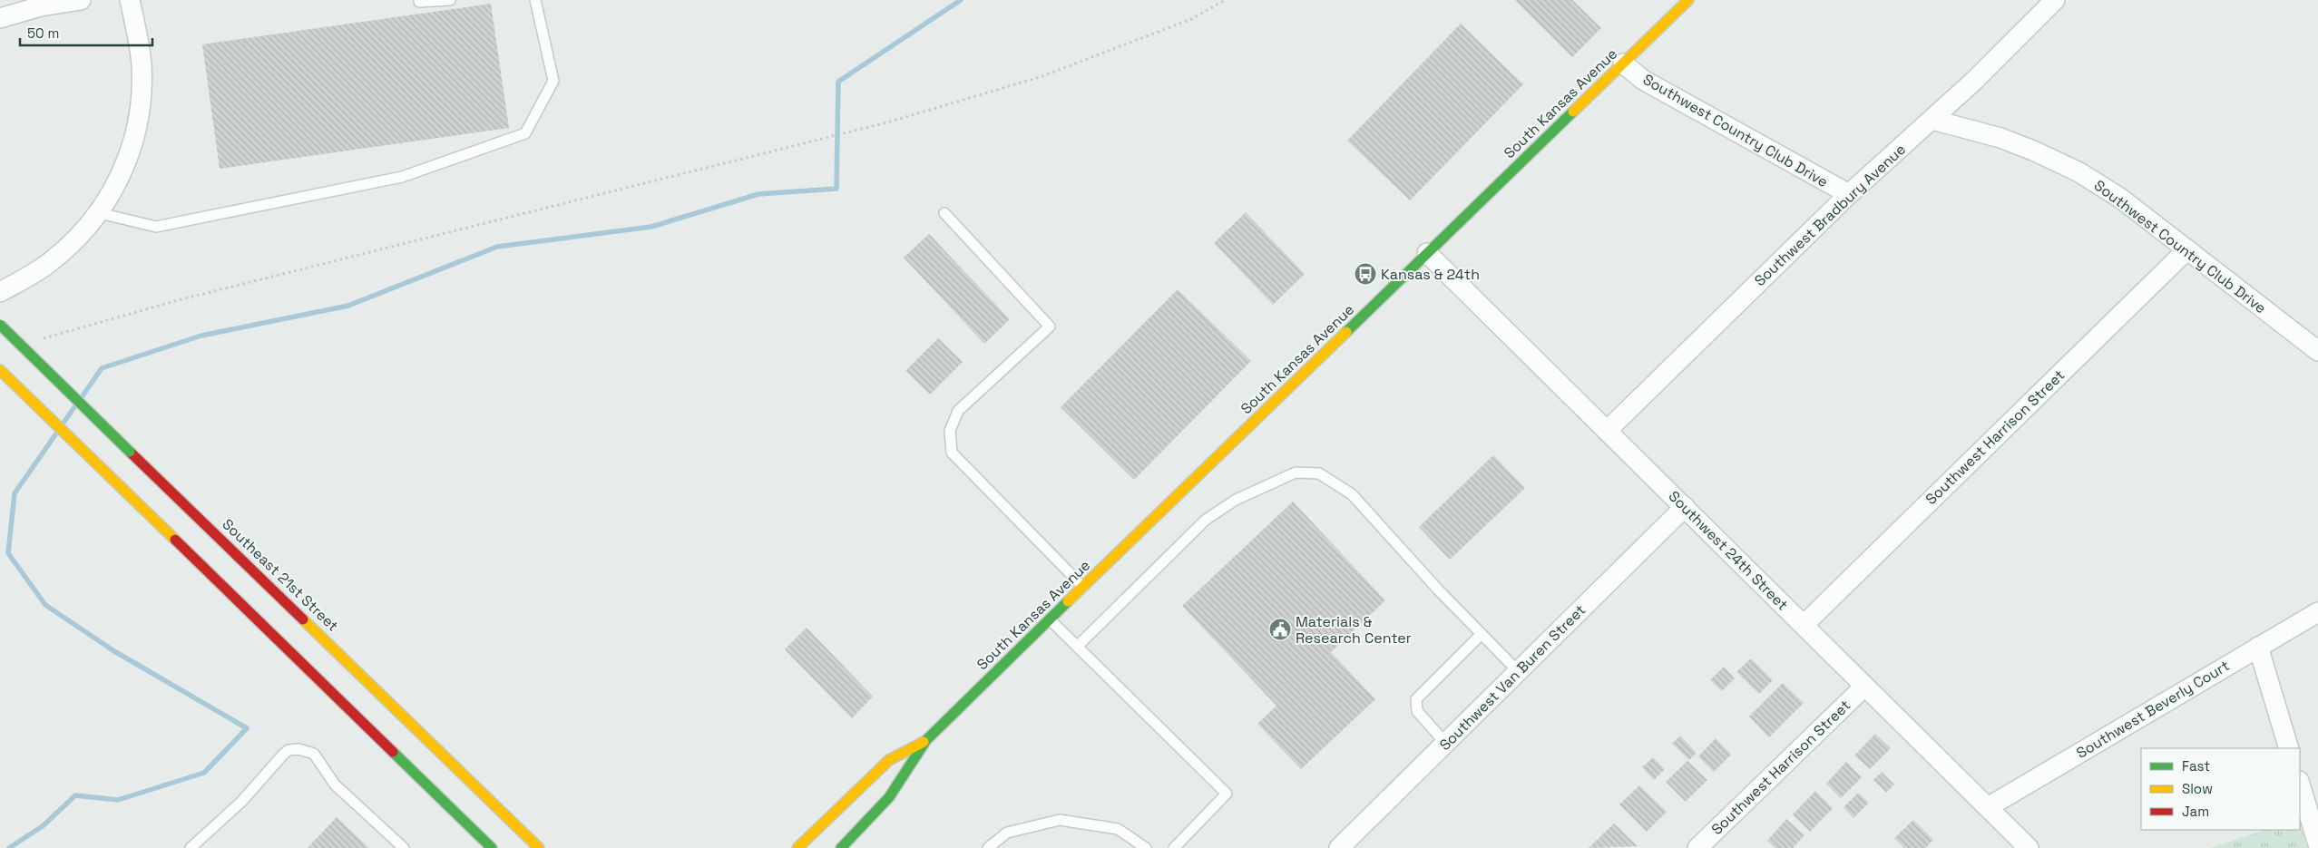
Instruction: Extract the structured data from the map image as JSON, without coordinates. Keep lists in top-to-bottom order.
{
  "streets": {
    "main road": ["South Kansas Avenue", "Southeast 21st Street"],
    "street": [
      "Southwest Country Club Drive",
      "Southwest Bradbury Avenue",
      "Southwest Harrison Street",
      "Southwest 24th Street",
      "Southwest Van Buren Street",
      "Southwest Beverly Court"
    ]
  },
  "crossings": [
    ["South Kansas Avenue", "Southwest Country Club Drive"],
    ["South Kansas Avenue", "Southwest 24th Street"],
    ["Southwest Country Club Drive", "Southwest Bradbury Avenue"],
    ["Southwest Country Club Drive", "Southwest Harrison Street"],
    ["Southwest Bradbury Avenue", "Southwest 24th Street"],
    ["Southwest Harrison Street", "Southwest 24th Street"],
    ["Southwest 24th Street", "Southwest Van Buren Street"],
    ["Southwest 24th Street", "Southwest Beverly Court"]
  ],
  "places": {
    "bus stop": ["Kansas & 24th"],
    "public building": ["Materials & Research Center"]
  },
  "legend": ["Fast", "Slow", "Jam"],
  "scale_bar": "50 m"
}
